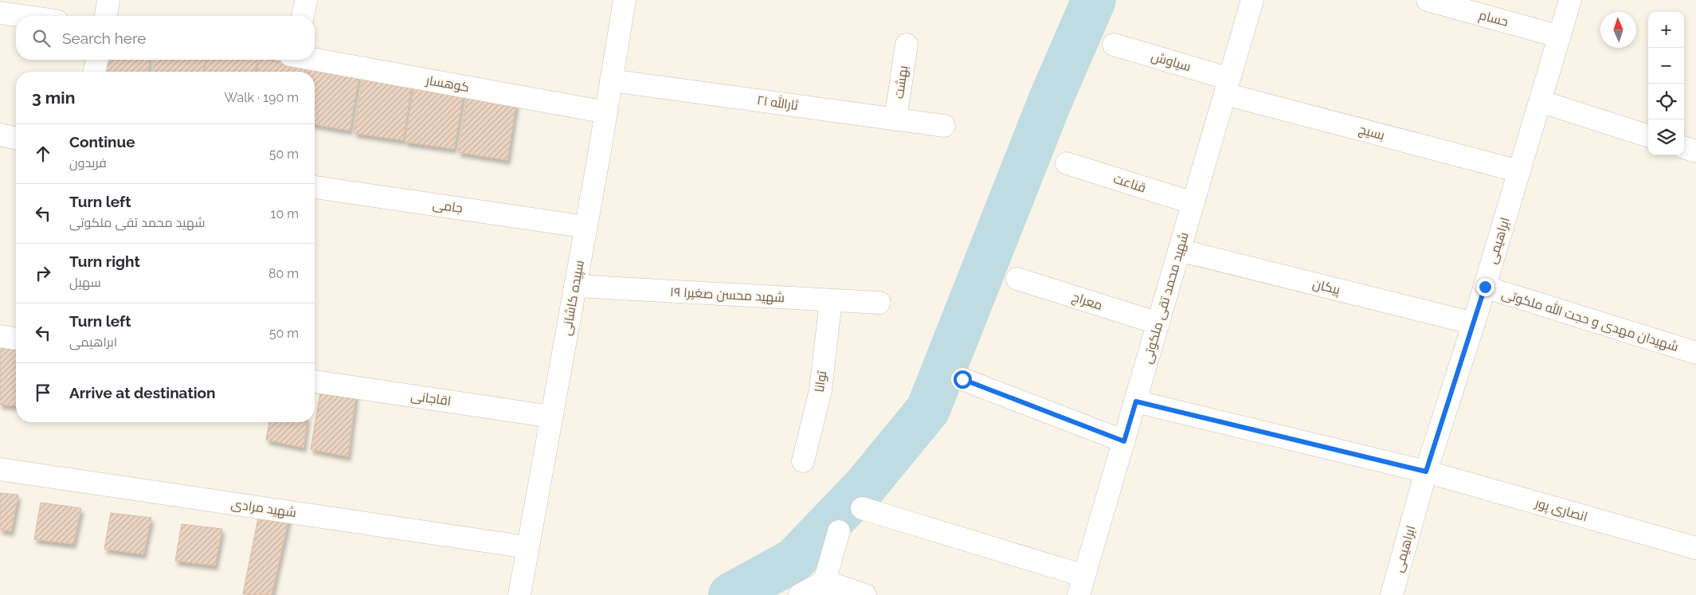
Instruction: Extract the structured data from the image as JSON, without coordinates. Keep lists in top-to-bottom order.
{
  "streets": {
    "street": [
      "حسام",
      "سیاوش",
      "بهشت",
      "کوهسار",
      "ثارالله ۲۱",
      "بسیج",
      "قناعت",
      "جامی",
      "ابراهیمی",
      "پیکان",
      "شهید محسن صغیرا ۱۹",
      "سپیده کاشانی",
      "شهید محمد تقی ملکوتی",
      "معراج",
      "شهیدان مهدی و حجت الله ملکوتی",
      "توانا",
      "اقاجانی",
      "شهید مرادی",
      "انصاری پور"
    ]
  },
  "crossings": [
    ["حسام", "ابراهیمی"],
    ["سیاوش", "بسیج"],
    ["سیاوش", "شهید محمد تقی ملکوتی"],
    ["بهشت", "ثارالله ۲۱"],
    ["کوهسار", "سپیده کاشانی"],
    ["ثارالله ۲۱", "سپیده کاشانی"],
    ["بسیج", "ابراهیمی"],
    ["بسیج", "شهید محمد تقی ملکوتی"],
    ["قناعت", "شهید محمد تقی ملکوتی"],
    ["جامی", "سپیده کاشانی"],
    ["ابراهیمی", "پیکان"],
    ["ابراهیمی", "شهیدان مهدی و حجت الله ملکوتی"],
    ["ابراهیمی", "انصاری پور"],
    ["پیکان", "شهید محمد تقی ملکوتی"],
    ["شهید محسن صغیرا ۱۹", "سپیده کاشانی"],
    ["شهید محسن صغیرا ۱۹", "توانا"],
    ["سپیده کاشانی", "اقاجانی"],
    ["سپیده کاشانی", "شهید مرادی"],
    ["شهید محمد تقی ملکوتی", "معراج"],
    ["شهید محمد تقی ملکوتی", "انصاری پور"]
  ],
  "north": "top",
  "page": {
    "map_buttons": ["+", "−"],
    "search": "Search here",
    "heading": ["3 min", "Walk · 190 m"],
    "list": [
      ["Continue", "فریدون", "50 m"],
      ["Turn left", "شهید محمد تقی ملکوتی", "10 m"],
      ["Turn right", "سهیل", "80 m"],
      ["Turn left", "ابراهیمی", "50 m"],
      "Arrive at destination"
    ]
  }
}
